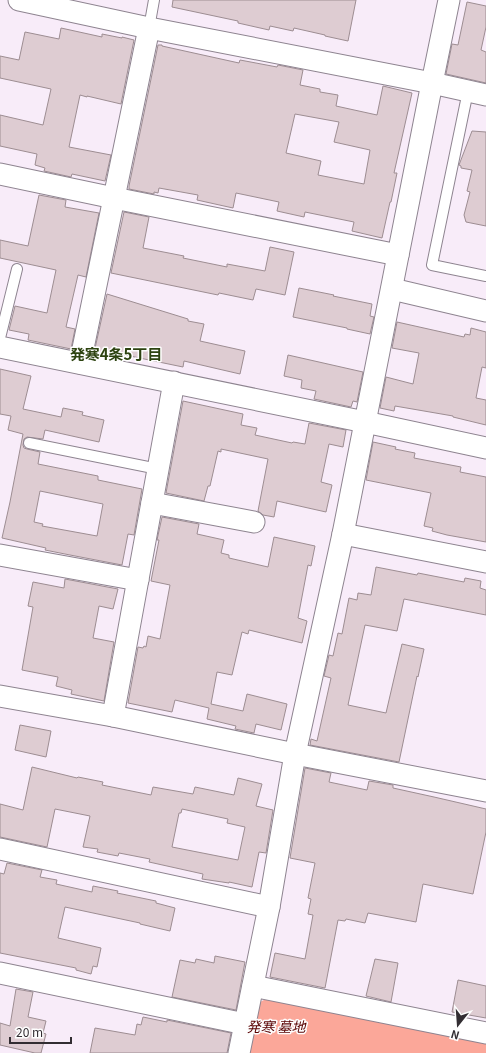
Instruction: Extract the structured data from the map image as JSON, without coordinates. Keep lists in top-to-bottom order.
{
  "districts": ["発寒4条5丁目"],
  "parks": ["発寒 墓地"],
  "scale_bar": "20 m",
  "north": "bottom"
}
